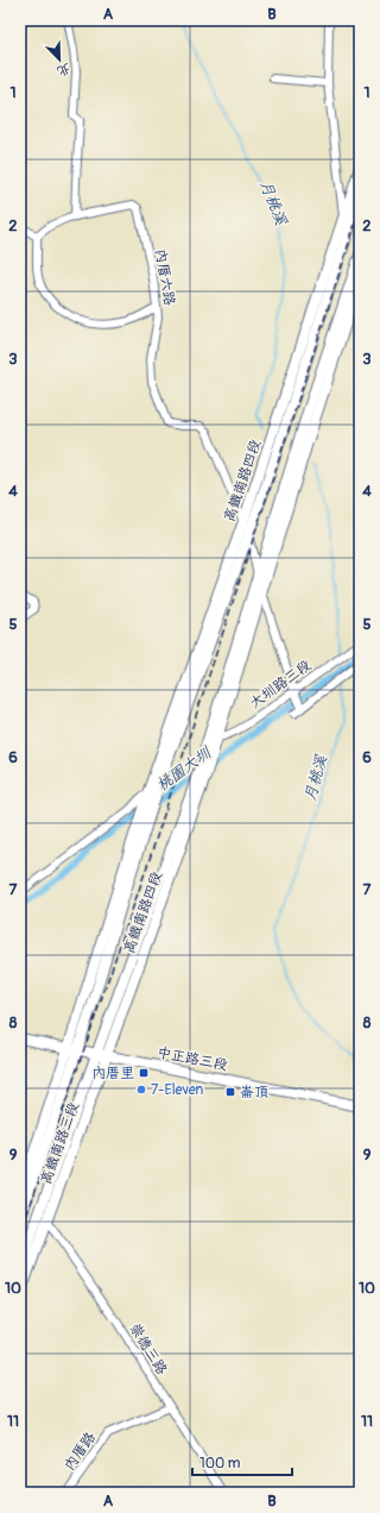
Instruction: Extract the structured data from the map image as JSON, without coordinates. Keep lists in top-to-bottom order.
{
  "streets": {
    "main road": ["高鐵南路四段", "中正路三段", "高鐵南路三段"],
    "street": [
      "內厝六路",
      "大圳路三段",
      "崇德三路",
      "內厝路"
    ]
  },
  "crossings": [
    ["內厝六路", "高鐵南路四段"],
    ["高鐵南路四段", "大圳路三段"],
    ["高鐵南路四段", "中正路三段"],
    ["高鐵南路四段", "高鐵南路三段"],
    ["中正路三段", "高鐵南路三段"],
    ["高鐵南路三段", "崇德三路"],
    ["崇德三路", "內厝路"]
  ],
  "water": ["月桃溪", "桃園大圳"],
  "places": {
    "transit": ["內厝里", "崙頂"],
    "other": ["7-Eleven"]
  },
  "scale_bar": "100 m",
  "north": "bottom right",
  "grid": {
    "columns": ["A", "B"],
    "rows": [
      "1",
      "2",
      "3",
      "4",
      "5",
      "6",
      "7",
      "8",
      "9",
      "10",
      "11"
    ]
  }
}
